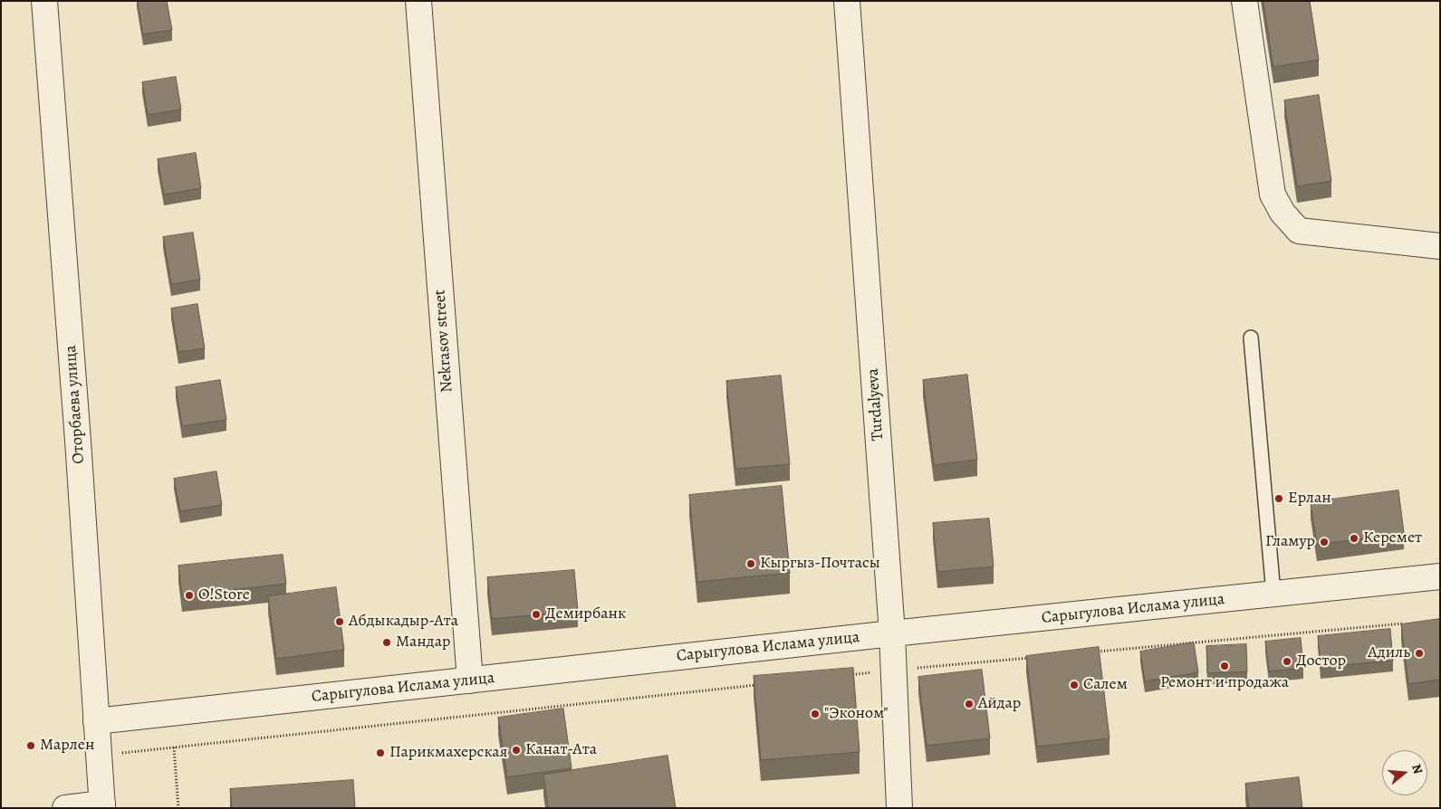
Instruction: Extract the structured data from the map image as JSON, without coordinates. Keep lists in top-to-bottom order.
{
  "streets": {
    "street": [
      "Nekrasov street",
      "Оторбаева улица",
      "Turdalyeva",
      "Сарыгулова Ислама улица"
    ]
  },
  "crossings": [
    ["Nekrasov street", "Сарыгулова Ислама улица"],
    ["Оторбаева улица", "Сарыгулова Ислама улица"],
    ["Turdalyeva", "Сарыгулова Ислама улица"]
  ],
  "places": [
    "Ерлан",
    "Керемет",
    "Гламур",
    "Кыргыз-Почтасы",
    "O!Store",
    "Демирбанк",
    "Абдыкадыр-Ата",
    "Мандар",
    "Адиль",
    "Достор",
    "Ремонт и продажа",
    "Салем",
    "Айдар",
    "\"Эконом\"",
    "Марлен",
    "Канат-Ата",
    "Парикмахерская"
  ],
  "north": "right"
}
